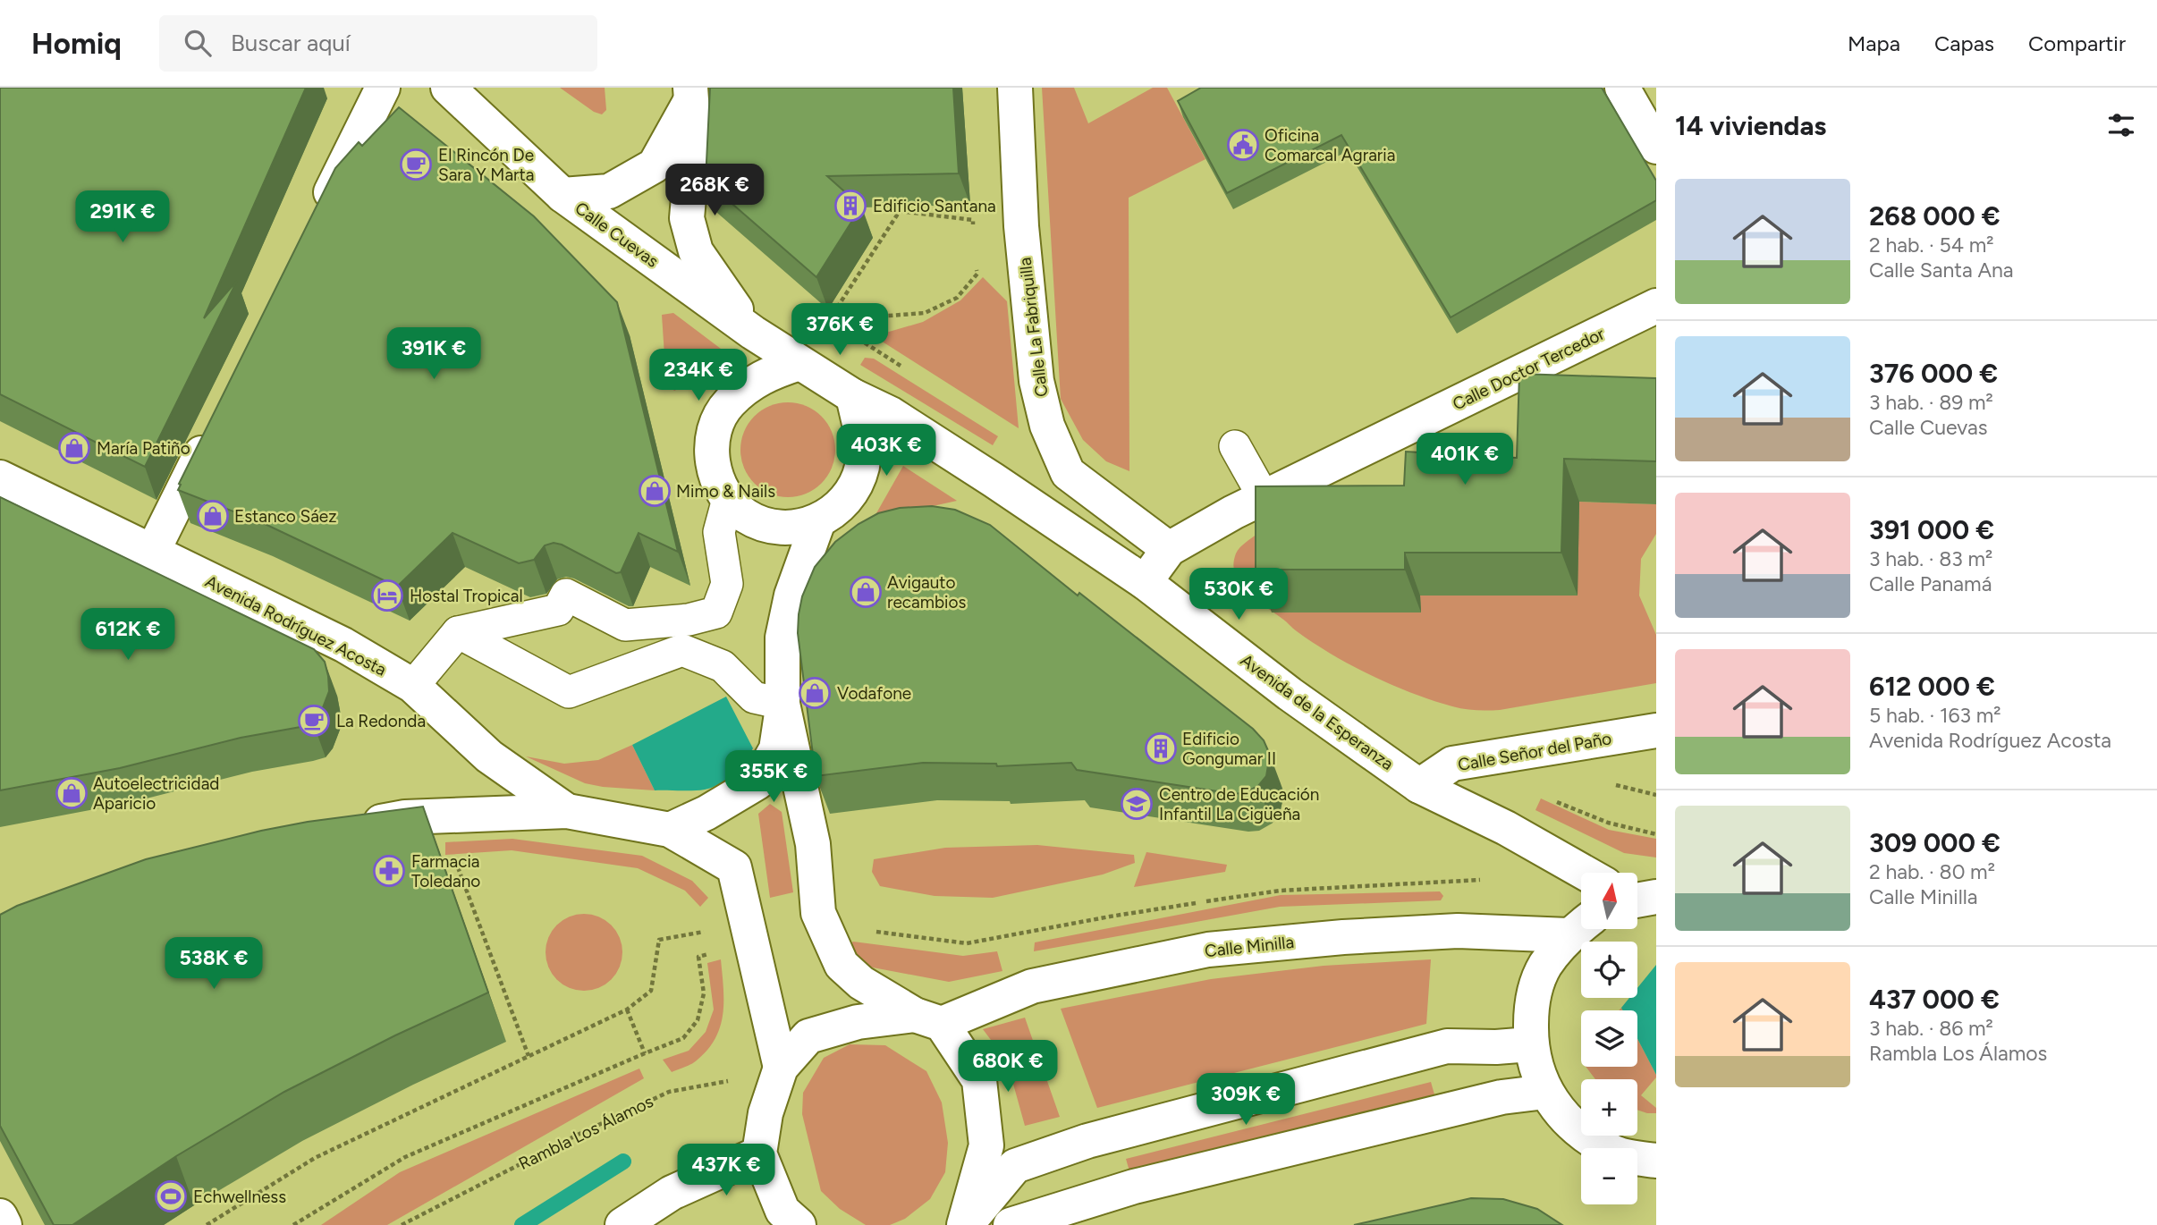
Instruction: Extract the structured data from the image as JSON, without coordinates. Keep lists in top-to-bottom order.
{
  "streets": {
    "main road": [
      "Calle Cuevas",
      "Calle La Fabriquilla",
      "Calle Doctor Tercedor",
      "Avenida Rodríguez Acosta",
      "Avenida de la Esperanza",
      "Calle Señor del Paño",
      "Calle Minilla"
    ],
    "path": ["Rambla Los Álamos"]
  },
  "crossings": [
    ["Calle Cuevas", "Avenida de la Esperanza"],
    ["Calle La Fabriquilla", "Calle Doctor Tercedor"],
    ["Calle Doctor Tercedor", "Avenida de la Esperanza"],
    ["Avenida de la Esperanza", "Calle Señor del Paño"],
    ["Calle Minilla", "Rambla Los Álamos"]
  ],
  "places": {
    "public building": ["Oficina Comarcal Agraria"],
    "cafe": ["El Rincón De Sara Y Marta", "La Redonda"],
    "building": ["Edificio Santana", "Edificio Gongumar II"],
    "shop": [
      "María Patiño",
      "Mimo & Nails",
      "Estanco Sáez",
      "Avigauto recambios",
      "Vodafone",
      "Autoelectricidad Aparicio"
    ],
    "hotel": ["Hostal Tropical"],
    "school or university": ["Centro de Educación Infantil La Cigüeña"],
    "pharmacy": ["Farmacia Toledano"],
    "sports": ["Echwellness"]
  },
  "north": "top",
  "page": {
    "header": "Homiq",
    "search": "Buscar aquí",
    "nav": ["Mapa", "Capas", "Compartir"],
    "heading": "14 viviendas",
    "list": [
      {
        "name": "268 000 €",
        "note": "2 hab. · 54 m² · Calle Santa Ana"
      },
      {
        "name": "376 000 €",
        "note": "3 hab. · 89 m² · Calle Cuevas"
      },
      {
        "name": "391 000 €",
        "note": "3 hab. · 83 m² · Calle Panamá"
      },
      {
        "name": "612 000 €",
        "note": "5 hab. · 163 m² · Avenida Rodríguez Acosta"
      },
      {
        "name": "309 000 €",
        "note": "2 hab. · 80 m² · Calle Minilla"
      },
      {
        "name": "437 000 €",
        "note": "3 hab. · 86 m² · Rambla Los Álamos"
      }
    ],
    "price": [
      "268K €",
      "291K €",
      "376K €",
      "391K €",
      "234K €",
      "403K €",
      "401K €",
      "530K €",
      "612K €",
      "355K €",
      "538K €",
      "680K €",
      "309K €",
      "437K €"
    ],
    "map_buttons": ["+", "−"]
  }
}
